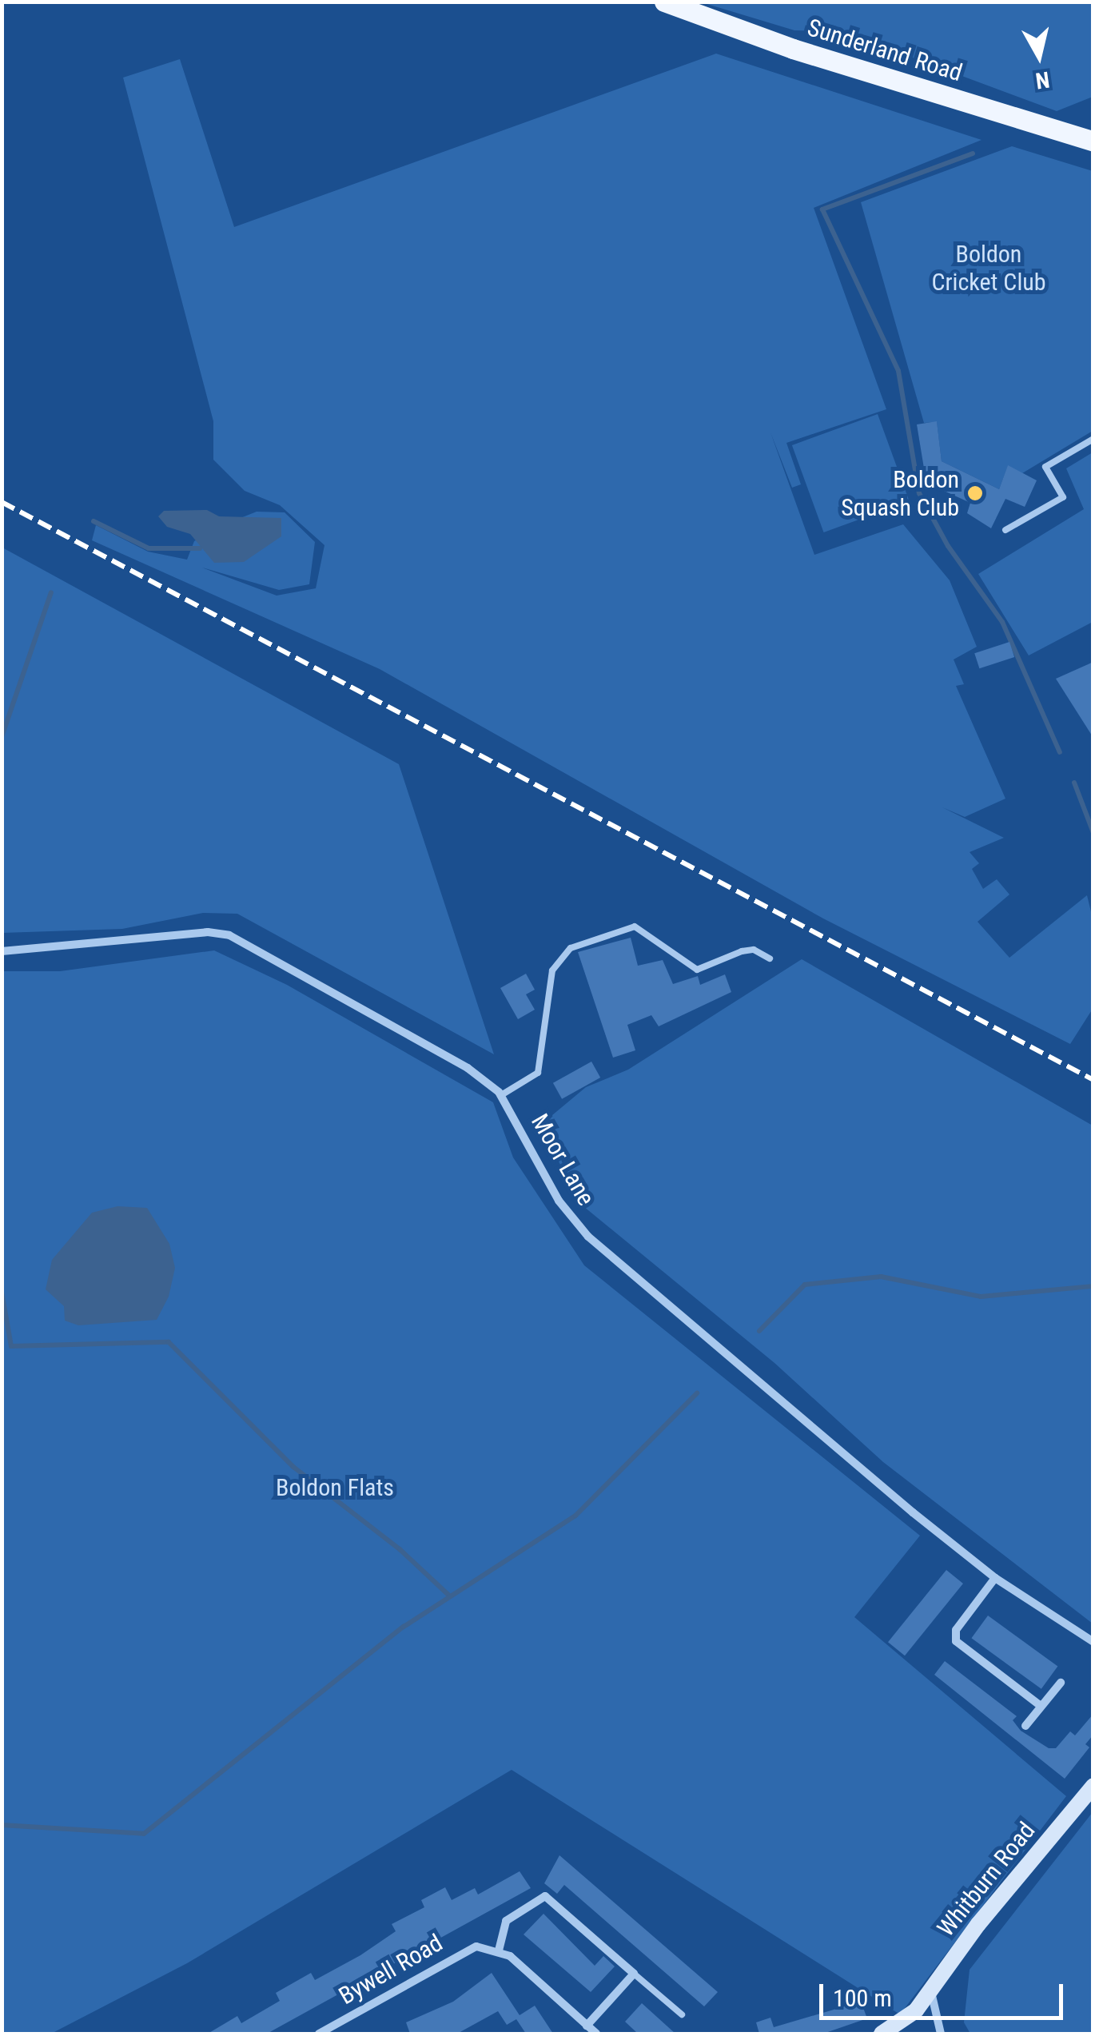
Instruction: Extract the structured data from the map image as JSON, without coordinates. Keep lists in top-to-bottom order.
{
  "streets": {
    "main road": ["Sunderland Road", "Whitburn Road"],
    "street": ["Moor Lane", "Bywell Road"]
  },
  "parks": ["Boldon Cricket Club", "Boldon Flats"],
  "places": ["Boldon Squash Club"],
  "scale_bar": "100 m",
  "north": "bottom"
}
